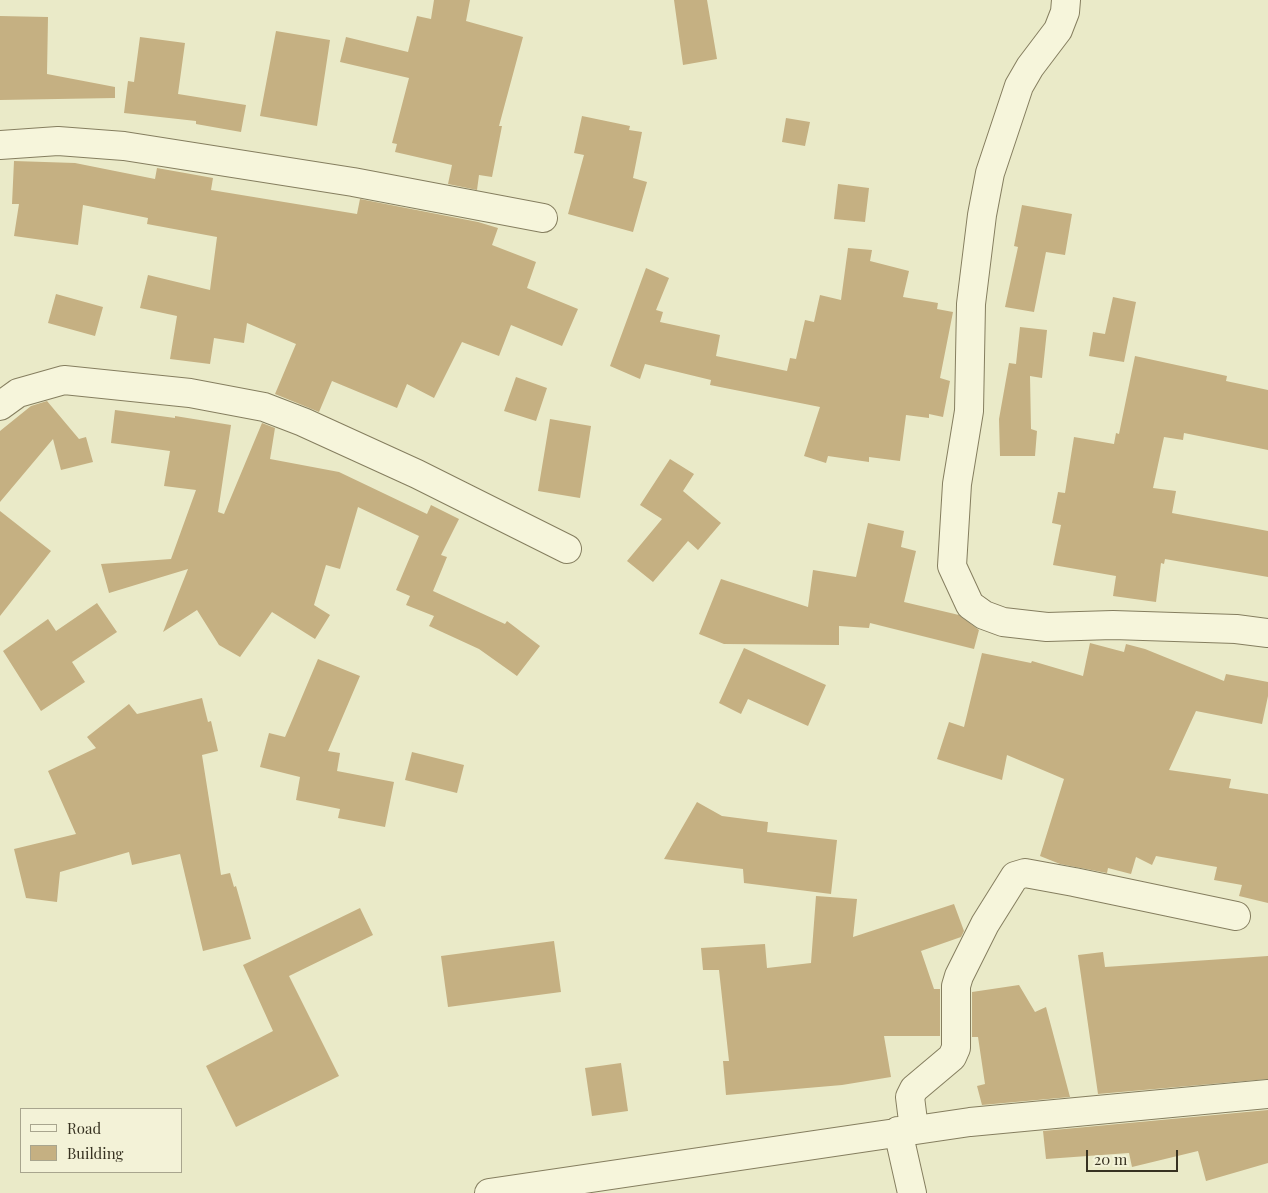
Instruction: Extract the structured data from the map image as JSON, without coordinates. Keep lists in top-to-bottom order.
{
  "legend": ["Road", "Building"],
  "scale_bar": "20 m"
}
